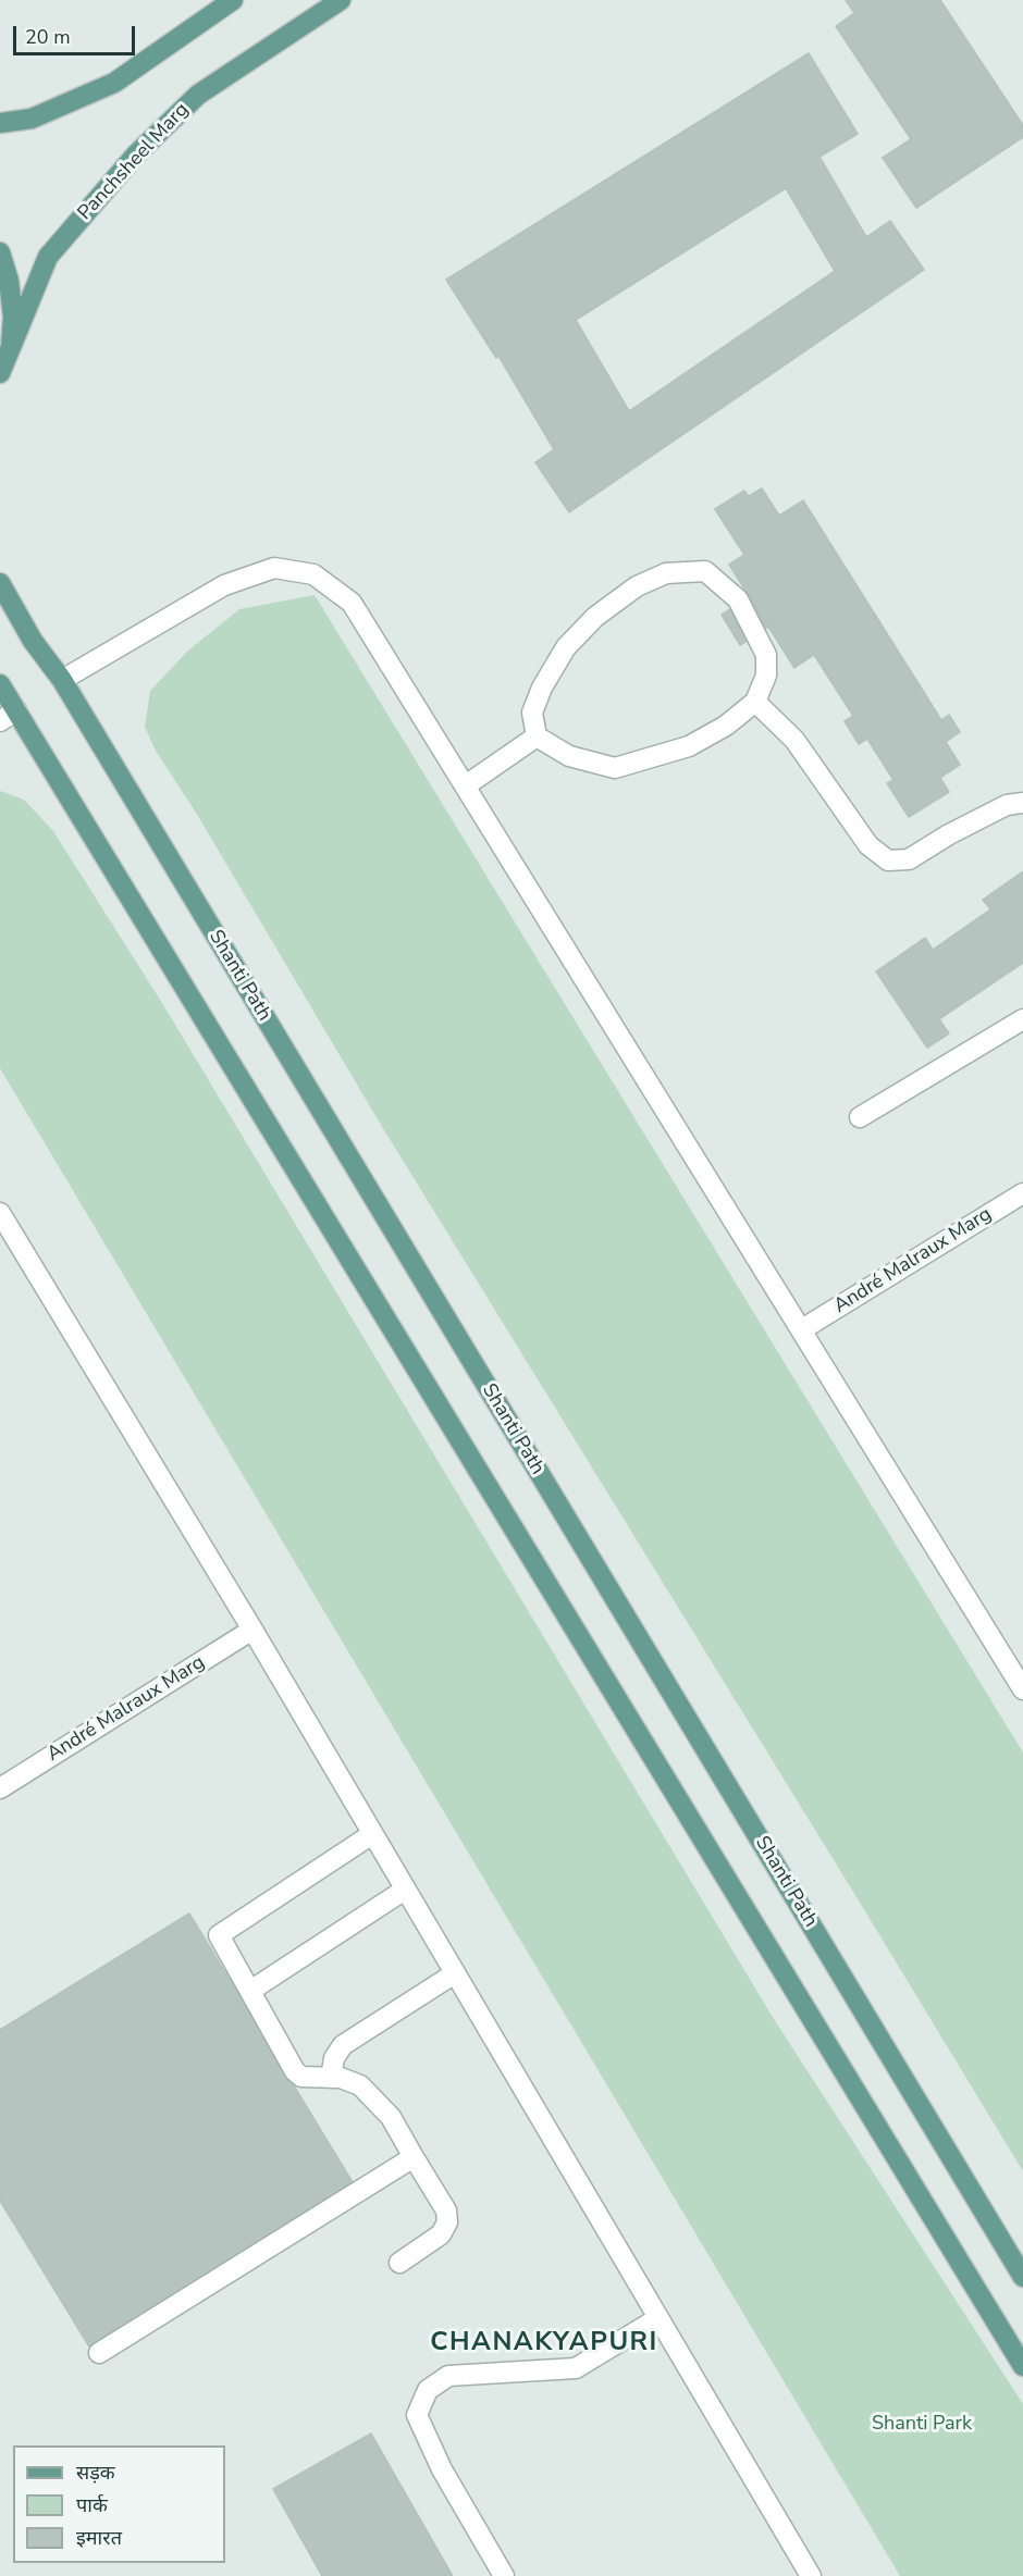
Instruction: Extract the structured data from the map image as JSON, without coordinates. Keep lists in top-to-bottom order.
{
  "streets": {
    "main road": ["Panchsheel Marg", "Shanti Path"],
    "street": ["André Malraux Marg"]
  },
  "districts": ["CHANAKYAPURI"],
  "parks": ["Shanti Park"],
  "legend": ["सड़क", "पार्क", "इमारत"],
  "scale_bar": "20 m"
}
